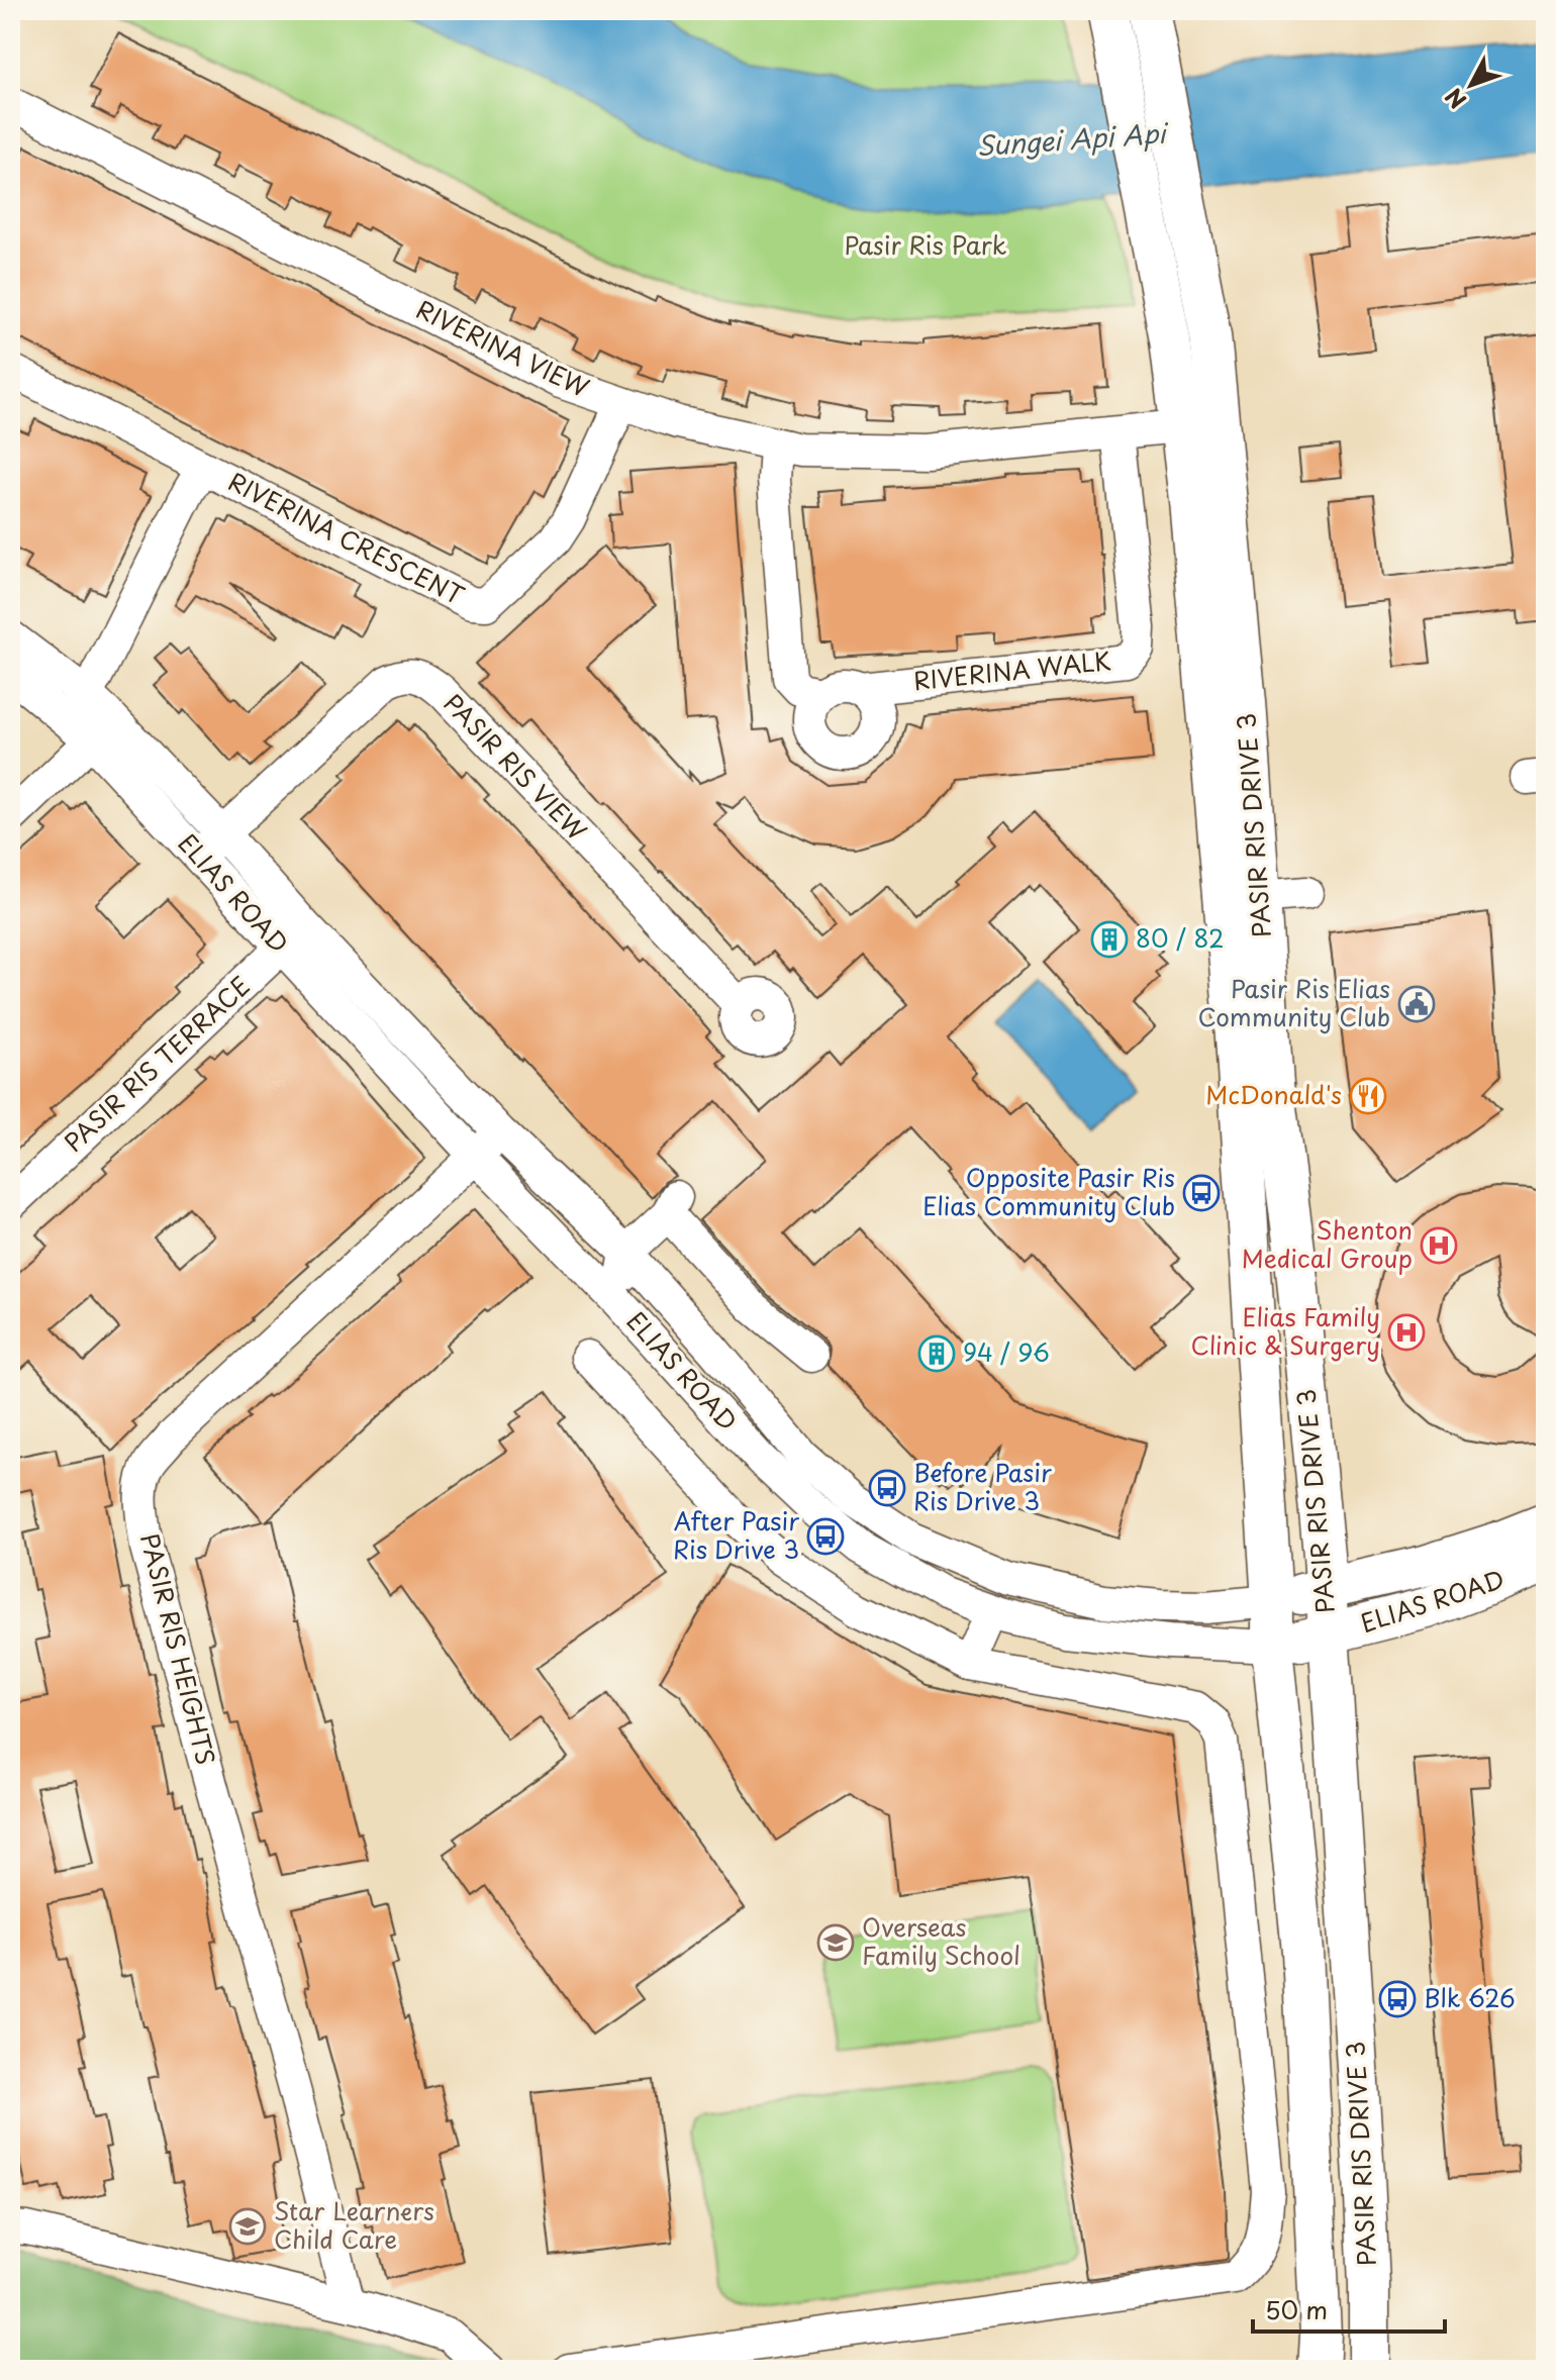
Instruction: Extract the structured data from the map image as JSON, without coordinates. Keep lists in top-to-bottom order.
{
  "streets": {
    "main road": ["PASIR RIS DRIVE 3", "ELIAS ROAD"],
    "street": [
      "RIVERINA VIEW",
      "RIVERINA CRESCENT",
      "RIVERINA WALK",
      "PASIR RIS VIEW",
      "PASIR RIS TERRACE",
      "PASIR RIS HEIGHTS"
    ]
  },
  "crossings": [
    ["RIVERINA VIEW", "RIVERINA CRESCENT"],
    ["RIVERINA VIEW", "RIVERINA WALK"],
    ["RIVERINA VIEW", "PASIR RIS DRIVE 3"],
    ["RIVERINA CRESCENT", "ELIAS ROAD"],
    ["PASIR RIS VIEW", "ELIAS ROAD"],
    ["PASIR RIS DRIVE 3", "ELIAS ROAD"],
    ["ELIAS ROAD", "PASIR RIS TERRACE"],
    ["ELIAS ROAD", "PASIR RIS HEIGHTS"]
  ],
  "water": ["Sungei Api Api"],
  "parks": ["Pasir Ris Park"],
  "places": {
    "building": ["80 / 82", "94 / 96"],
    "public building": ["Pasir Ris Elias Community Club"],
    "restaurant": ["McDonald's"],
    "bus stop": [
      "Opposite Pasir Ris Elias Community Club",
      "Before Pasir Ris Drive 3",
      "After Pasir Ris Drive 3",
      "Blk 626"
    ],
    "hospital": ["Shenton Medical Group", "Elias Family Clinic & Surgery"],
    "school or university": ["Overseas Family School", "Star Learners Child Care"]
  },
  "scale_bar": "50 m",
  "north": "bottom left"
}
